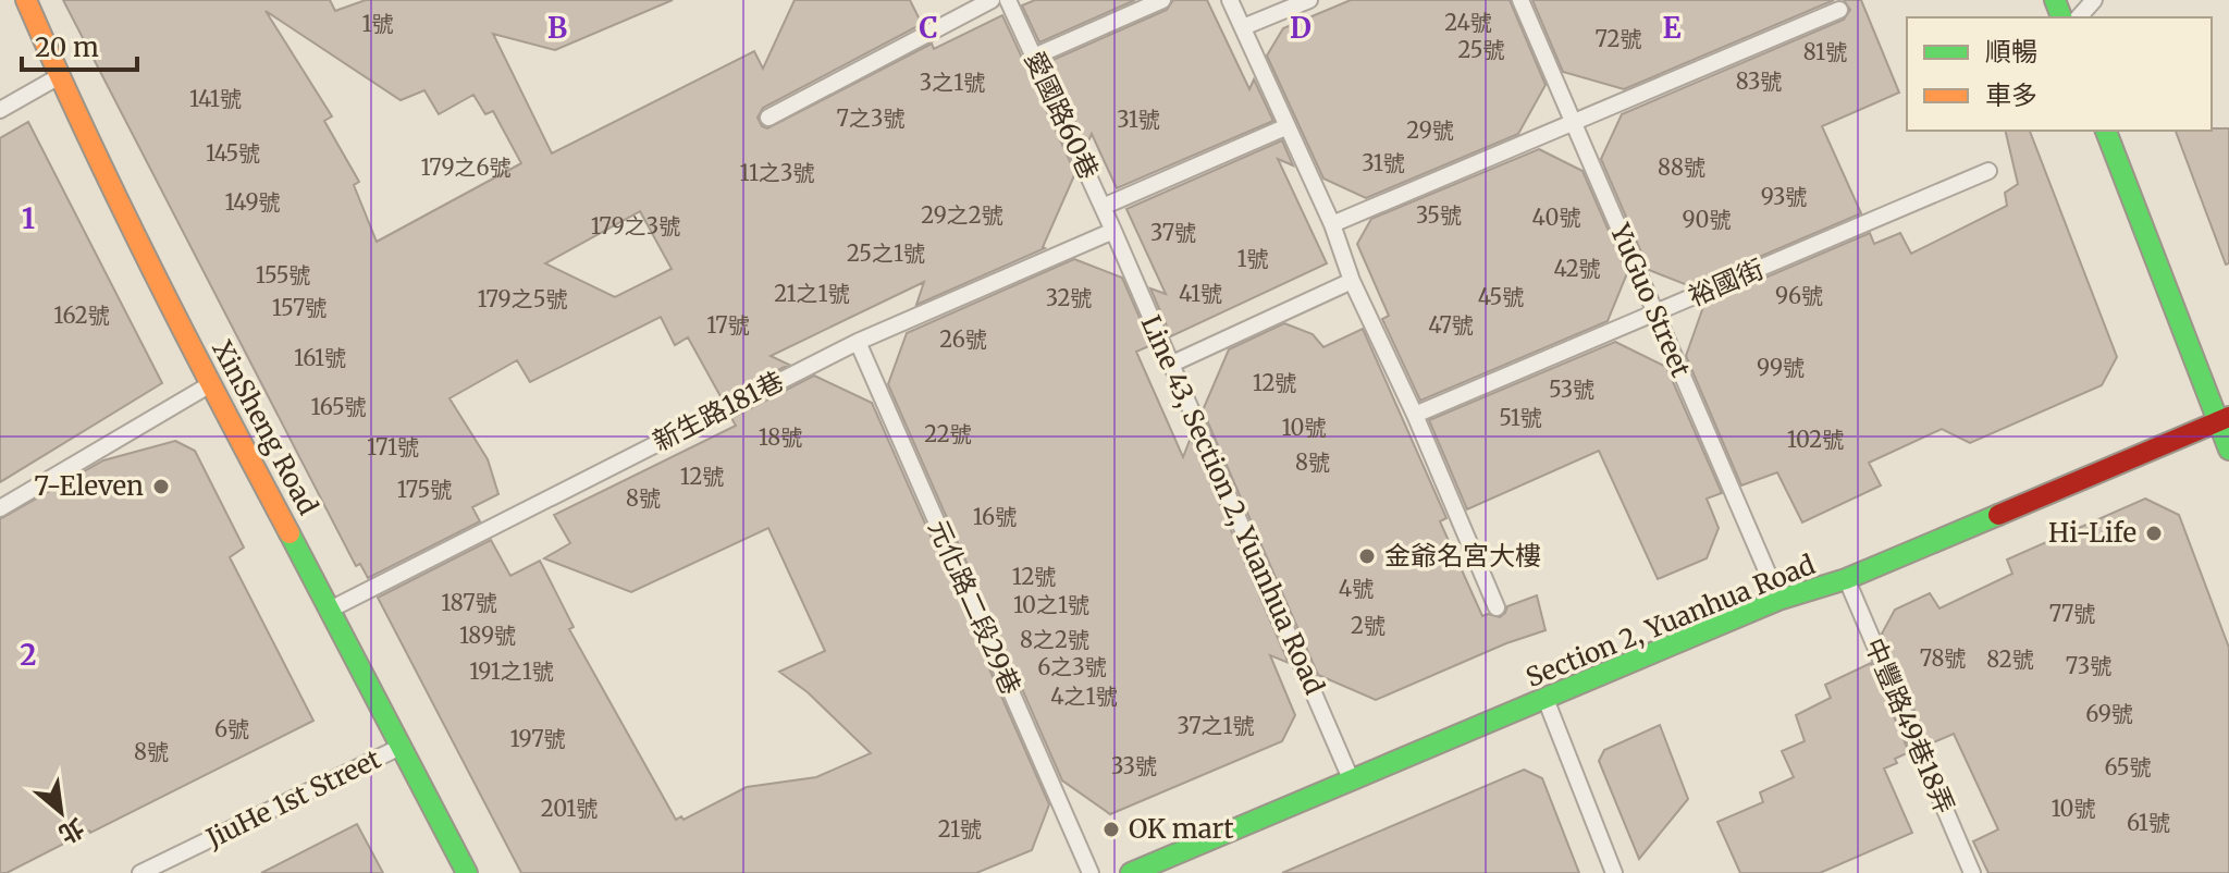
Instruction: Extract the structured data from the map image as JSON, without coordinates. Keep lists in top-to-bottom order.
{
  "streets": {
    "street": ["XinSheng Road", "Section 2, Yuanhua Road"],
    "lane": [
      "愛國路60巷",
      "裕國街",
      "YuGuo Street",
      "新生路181巷",
      "Line 43, Section 2, Yuanhua Road",
      "元化路二段29巷",
      "中豐路49巷18弄",
      "JiuHe 1st Street"
    ]
  },
  "crossings": [
    ["愛國路60巷", "新生路181巷"],
    ["愛國路60巷", "Line 43, Section 2, Yuanhua Road"],
    ["裕國街", "YuGuo Street"],
    ["YuGuo Street", "Section 2, Yuanhua Road"],
    ["新生路181巷", "XinSheng Road"],
    ["新生路181巷", "Line 43, Section 2, Yuanhua Road"],
    ["新生路181巷", "元化路二段29巷"],
    ["XinSheng Road", "JiuHe 1st Street"],
    ["Line 43, Section 2, Yuanhua Road", "Section 2, Yuanhua Road"],
    ["Section 2, Yuanhua Road", "中豐路49巷18弄"]
  ],
  "places": [
    "7-Eleven",
    "Hi-Life",
    "金爺名宮大樓",
    "OK mart"
  ],
  "house_numbers": [
    "24號",
    "1號",
    "72號",
    "25號",
    "81號",
    "83號",
    "3之1號",
    "141號",
    "7之3號",
    "31號",
    "29號",
    "145號",
    "31號",
    "179之6號",
    "88號",
    "11之3號",
    "93號",
    "149號",
    "29之2號",
    "35號",
    "40號",
    "90號",
    "179之3號",
    "37號",
    "25之1號",
    "1號",
    "42號",
    "155號",
    "21之1號",
    "41號",
    "96號",
    "45號",
    "32號",
    "179之5號",
    "157號",
    "162號",
    "17號",
    "47號",
    "26號",
    "161號",
    "99號",
    "12號",
    "53號",
    "165號",
    "51號",
    "10號",
    "22號",
    "18號",
    "102號",
    "171號",
    "8號",
    "12號",
    "175號",
    "8號",
    "16號",
    "12號",
    "4號",
    "187號",
    "10之1號",
    "77號",
    "2號",
    "189號",
    "8之2號",
    "78號",
    "82號",
    "73號",
    "6之3號",
    "191之1號",
    "4之1號",
    "69號",
    "37之1號",
    "6號",
    "197號",
    "8號",
    "33號",
    "65號",
    "201號",
    "10號",
    "61號",
    "21號"
  ],
  "legend": ["順暢", "車多"],
  "scale_bar": "20 m",
  "north": "bottom right",
  "grid": {
    "columns": [
      "B",
      "C",
      "D",
      "E"
    ],
    "rows": ["1", "2"]
  }
}
